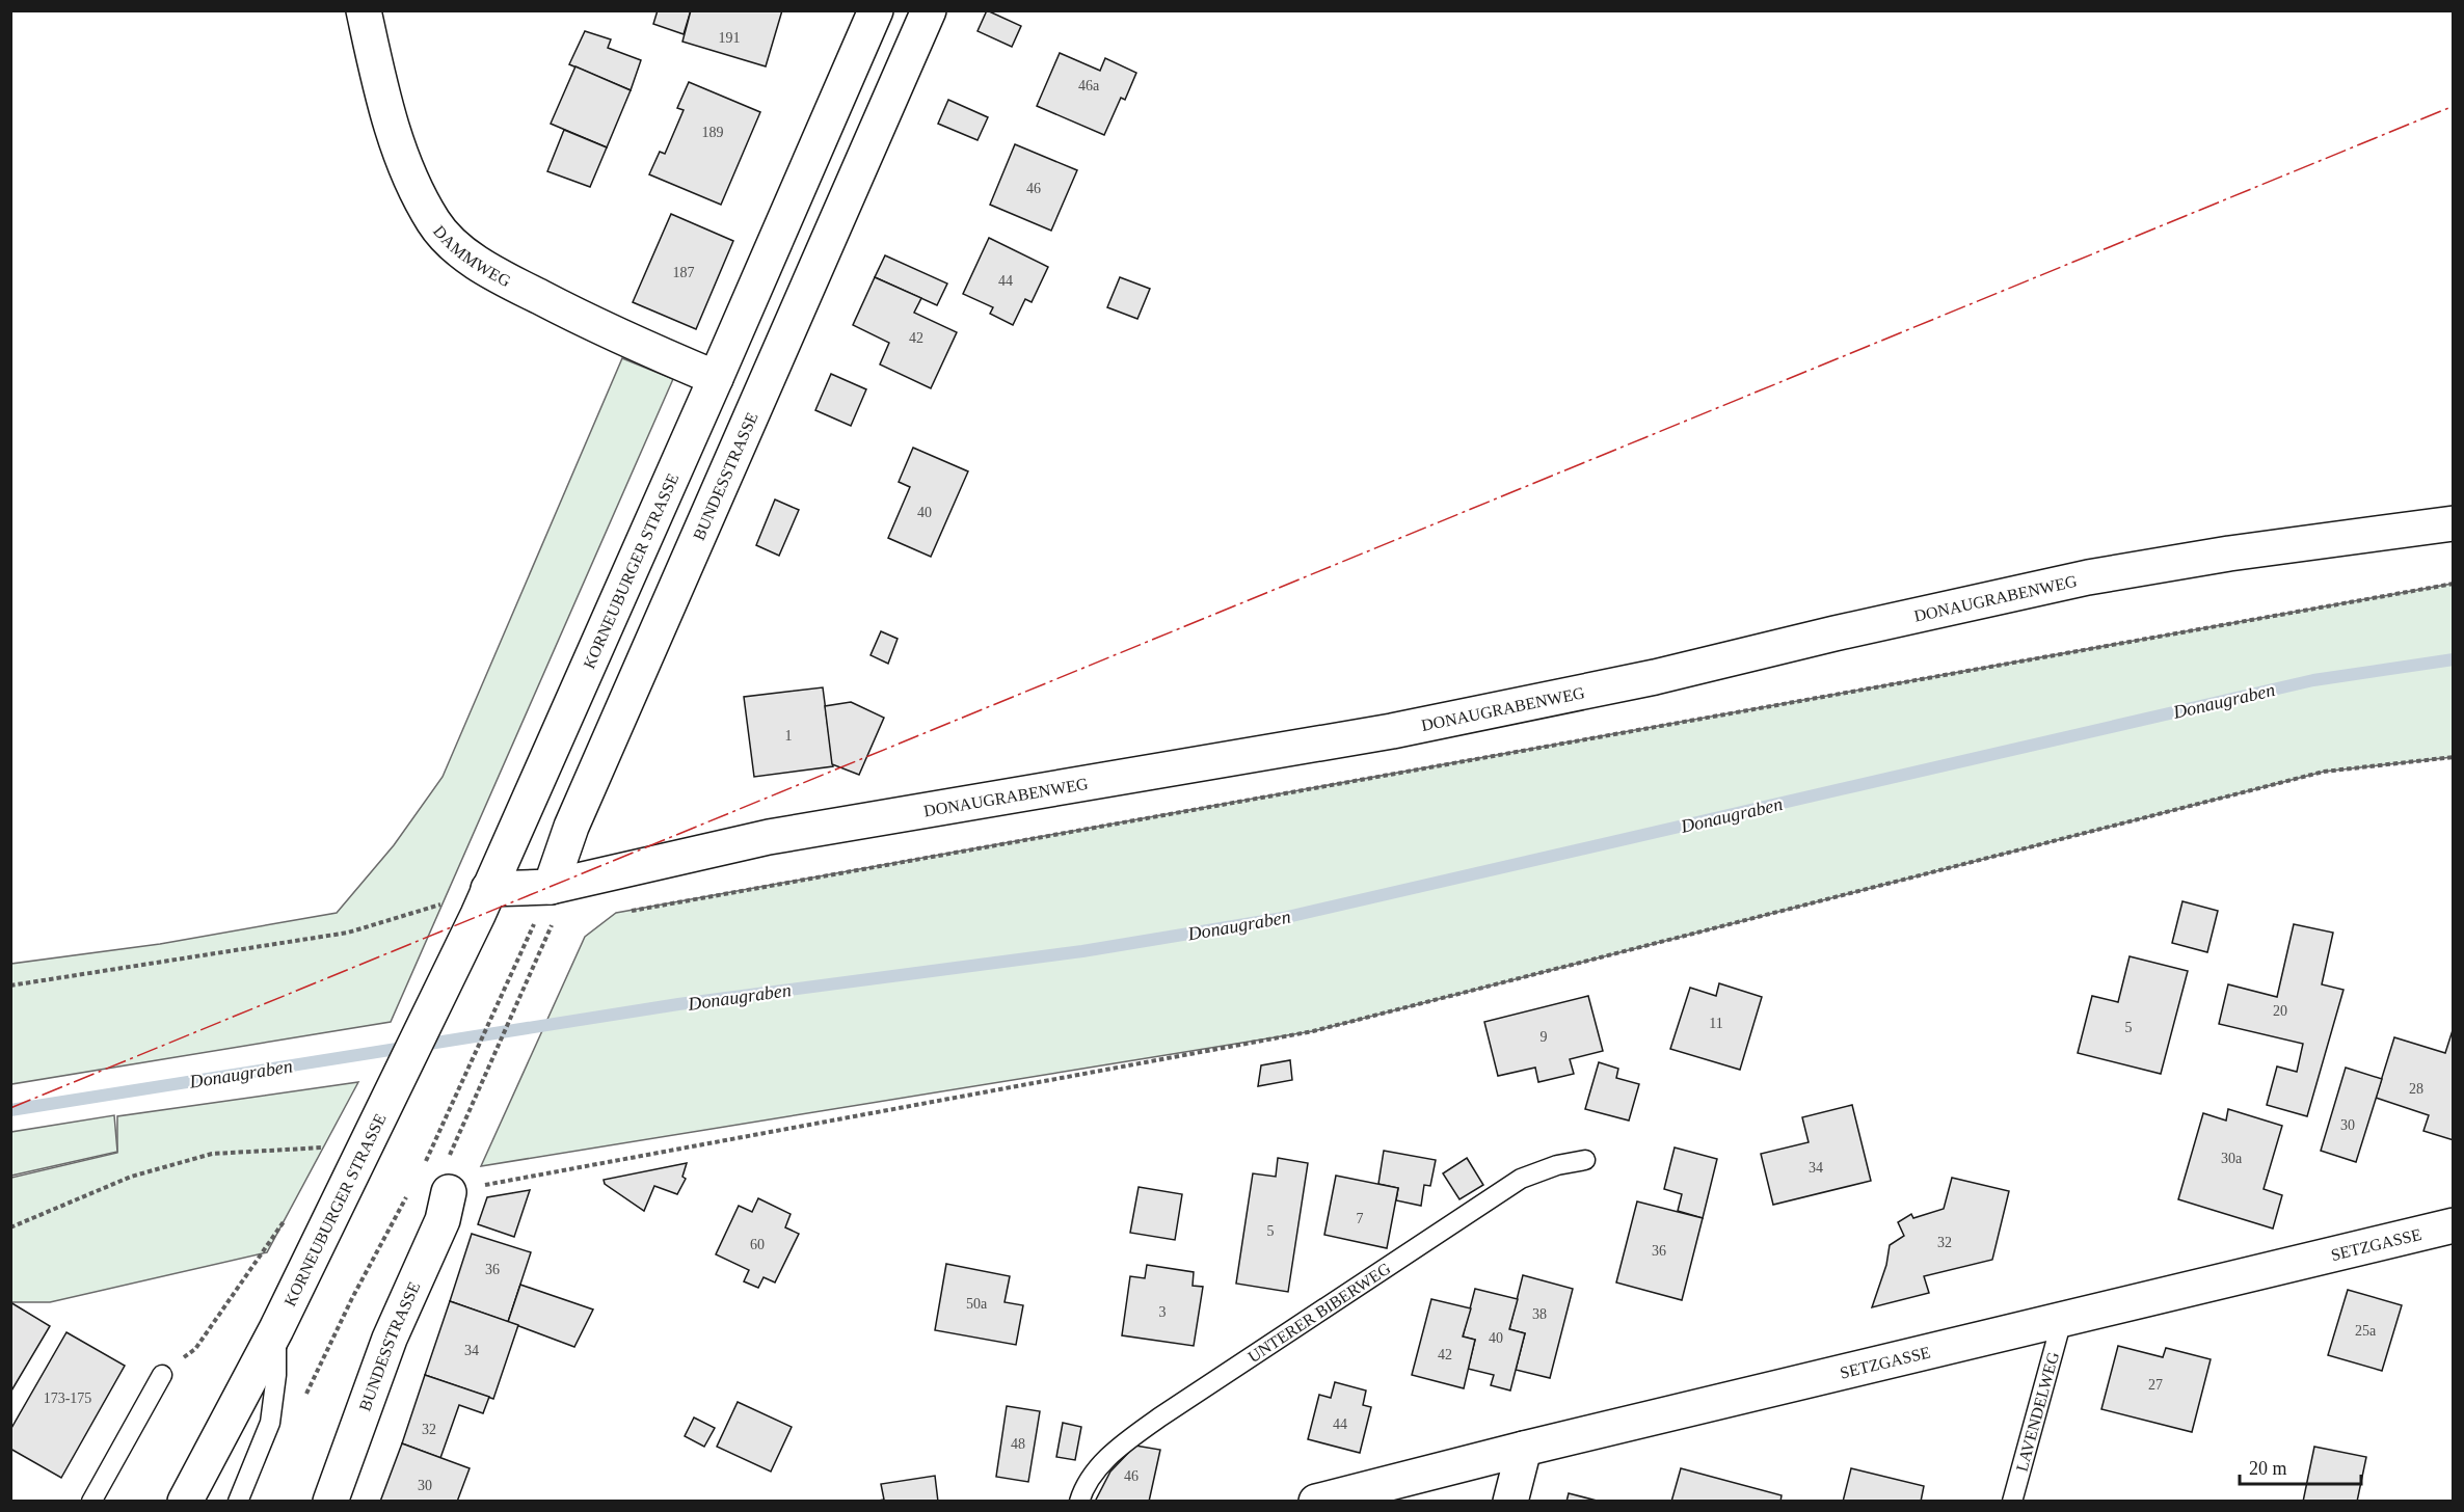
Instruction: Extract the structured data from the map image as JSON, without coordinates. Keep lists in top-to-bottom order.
{
  "streets": {
    "street": [
      "DAMMWEG",
      "BUNDESSTRASSE",
      "KORNEUBURGER STRASSE",
      "DONAUGRABENWEG",
      "SETZGASSE"
    ],
    "lane": ["UNTERER BIBERWEG", "LAVENDELWEG"]
  },
  "crossings": [
    ["DAMMWEG", "KORNEUBURGER STRASSE"],
    ["BUNDESSTRASSE", "DONAUGRABENWEG"],
    ["SETZGASSE", "LAVENDELWEG"]
  ],
  "water": ["Donaugraben"],
  "house_numbers": [
    "191",
    "46a",
    "189",
    "46",
    "187",
    "44",
    "42",
    "40",
    "1",
    "20",
    "11",
    "5",
    "9",
    "28",
    "30",
    "30a",
    "34",
    "7",
    "5",
    "32",
    "60",
    "36",
    "36",
    "50a",
    "3",
    "38",
    "25a",
    "40",
    "34",
    "42",
    "27",
    "173-175",
    "44",
    "32",
    "48",
    "46",
    "30"
  ],
  "scale_bar": "20 m"
}
